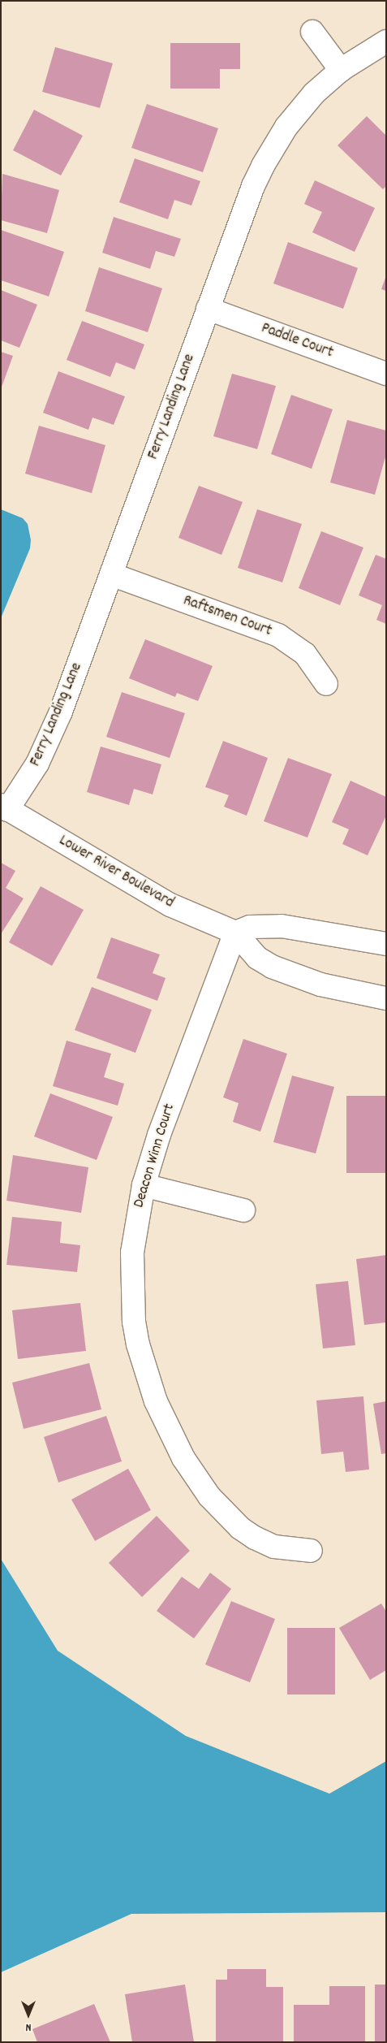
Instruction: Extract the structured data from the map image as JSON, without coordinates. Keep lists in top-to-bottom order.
{
  "streets": {
    "street": [
      "Paddle Court",
      "Ferry Landing Lane",
      "Raftsmen Court",
      "Lower River Boulevard",
      "Deacon Winn Court"
    ]
  },
  "crossings": [
    ["Paddle Court", "Ferry Landing Lane"],
    ["Ferry Landing Lane", "Raftsmen Court"],
    ["Ferry Landing Lane", "Lower River Boulevard"],
    ["Lower River Boulevard", "Deacon Winn Court"]
  ],
  "north": "bottom"
}
